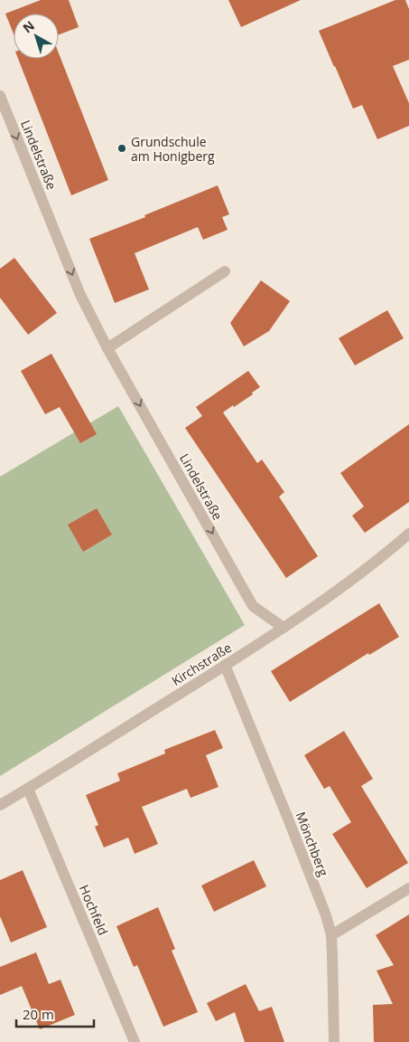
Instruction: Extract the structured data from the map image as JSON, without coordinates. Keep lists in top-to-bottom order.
{
  "streets": {
    "street": [
      "Lindelstraße",
      "Kirchstraße",
      "Mönchberg",
      "Hochfeld"
    ]
  },
  "crossings": [
    ["Lindelstraße", "Kirchstraße"],
    ["Kirchstraße", "Mönchberg"],
    ["Kirchstraße", "Hochfeld"]
  ],
  "one_way": ["Lindelstraße"],
  "places": ["Grundschule am Honigberg"],
  "scale_bar": "20 m",
  "north": "top left"
}
